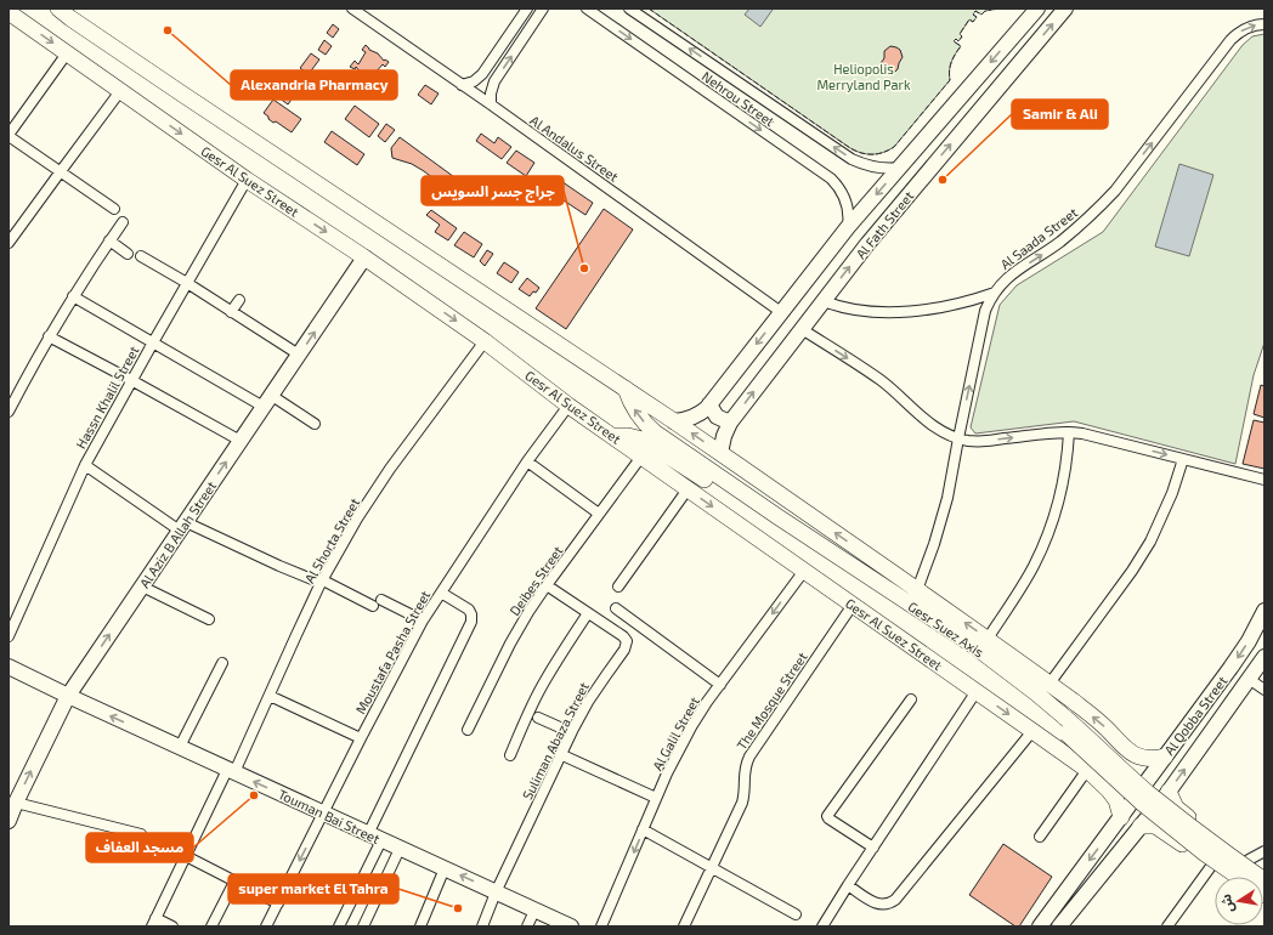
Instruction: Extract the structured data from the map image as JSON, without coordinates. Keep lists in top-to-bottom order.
{
  "streets": {
    "main road": [
      "Gesr Al Suez Street",
      "Al Fath Street",
      "Al Aziz B Allah Street",
      "Gesr Suez Axis",
      "Al Qobba Street",
      "Touman Bai Street"
    ],
    "street": [
      "Nehrou Street",
      "Al Andalus Street",
      "Al Saada Street",
      "Hassn Khalil Street",
      "Al Shorta Street",
      "Deibes Street",
      "Moustafa Pasha Street",
      "The Mosque Street",
      "Al Galil Street",
      "Suliman Abaza Street"
    ]
  },
  "crossings": [
    ["Nehrou Street", "Al Fath Street"],
    ["Al Andalus Street", "Al Fath Street"],
    ["Gesr Al Suez Street", "Hassn Khalil Street"],
    ["Gesr Al Suez Street", "Al Aziz B Allah Street"],
    ["Gesr Al Suez Street", "Al Shorta Street"],
    ["Gesr Al Suez Street", "Deibes Street"],
    ["Gesr Al Suez Street", "Gesr Suez Axis"],
    ["Gesr Al Suez Street", "Moustafa Pasha Street"],
    ["Gesr Al Suez Street", "The Mosque Street"],
    ["Gesr Al Suez Street", "Al Qobba Street"],
    ["Gesr Al Suez Street", "Al Galil Street"],
    ["Al Aziz B Allah Street", "Touman Bai Street"],
    ["Al Shorta Street", "Touman Bai Street"],
    ["Deibes Street", "Suliman Abaza Street"],
    ["Moustafa Pasha Street", "Touman Bai Street"],
    ["Suliman Abaza Street", "Touman Bai Street"]
  ],
  "one_way": [
    "Al Saada Street",
    "Al Aziz B Allah Street",
    "Al Galil Street",
    "Touman Bai Street"
  ],
  "parks": ["Heliopolis Merryland Park"],
  "places": [
    "Alexandria Pharmacy",
    "Samir & Ali",
    "جراج جسر السويس",
    "مسجد العفاف",
    "super market El Tahra"
  ],
  "north": "left"
}
